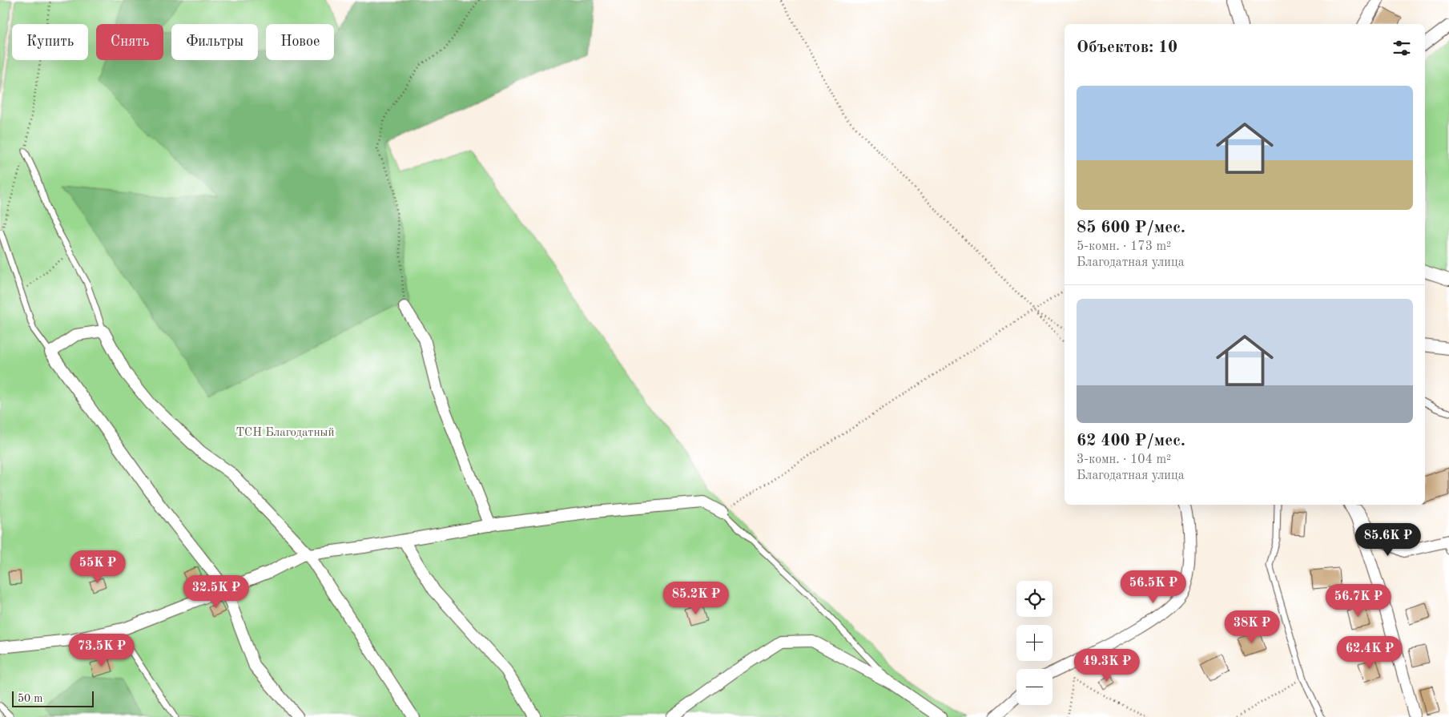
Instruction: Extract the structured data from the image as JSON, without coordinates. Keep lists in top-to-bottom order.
{
  "parks": ["ТСН Благодатный"],
  "scale_bar": "50 m",
  "page": {
    "chip": [
      "Купить",
      "Снять",
      "Фильтры",
      "Новое"
    ],
    "heading": "Объектов: 10",
    "list": [
      {
        "name": "85 600 ₽/мес.",
        "note": "5-комн. · 173 m² · Благодатная улица"
      },
      {
        "name": "62 400 ₽/мес.",
        "note": "3-комн. · 104 m² · Благодатная улица"
      }
    ],
    "price": [
      "85.6K ₽",
      "55K ₽",
      "56.5K ₽",
      "32.5K ₽",
      "85.2K ₽",
      "56.7K ₽",
      "38K ₽",
      "73.5K ₽",
      "62.4K ₽",
      "49.3K ₽"
    ],
    "map_buttons": ["+", "−"],
    "scale": "50 m"
  }
}
